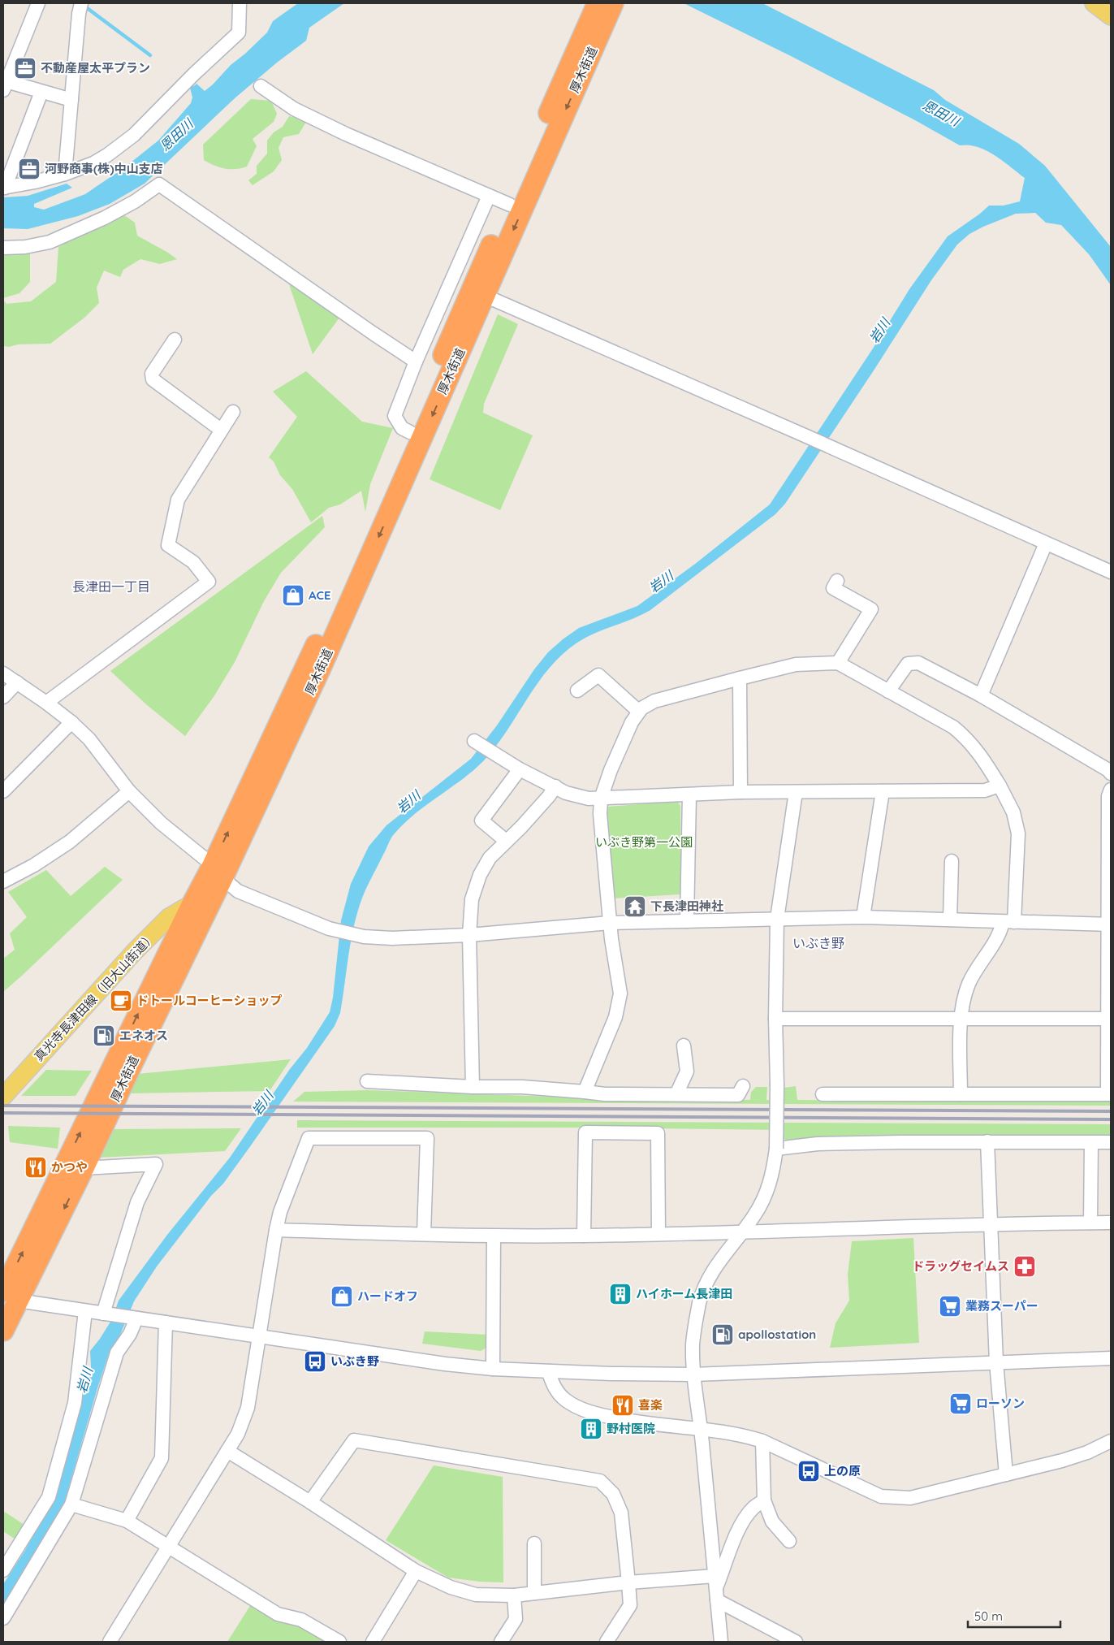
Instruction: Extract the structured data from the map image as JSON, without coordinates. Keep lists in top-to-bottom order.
{
  "streets": {
    "highway": ["厚木街道"],
    "main road": ["真光寺長津田線（旧大山街道）"]
  },
  "crossings": [
    ["厚木街道", "真光寺長津田線（旧大山街道）"]
  ],
  "districts": ["長津田一丁目", "いぶき野"],
  "water": ["恩田川", "岩川"],
  "parks": ["いぶき野第一公園"],
  "places": {
    "office": ["不動産屋太平プラン", "河野商事(株)中山支店"],
    "shop": ["ACE", "ハードオフ"],
    "temple": ["下長津田神社"],
    "cafe": ["ドトールコーヒーショップ"],
    "fuel station": ["エネオス", "apollostation"],
    "restaurant": ["かつや", "喜楽"],
    "pharmacy": ["ドラッグセイムス"],
    "building": ["ハイホーム長津田", "野村医院"],
    "supermarket": ["業務スーパー", "ローソン"],
    "bus stop": ["いぶき野", "上の原"]
  },
  "scale_bar": "50 m"
}
